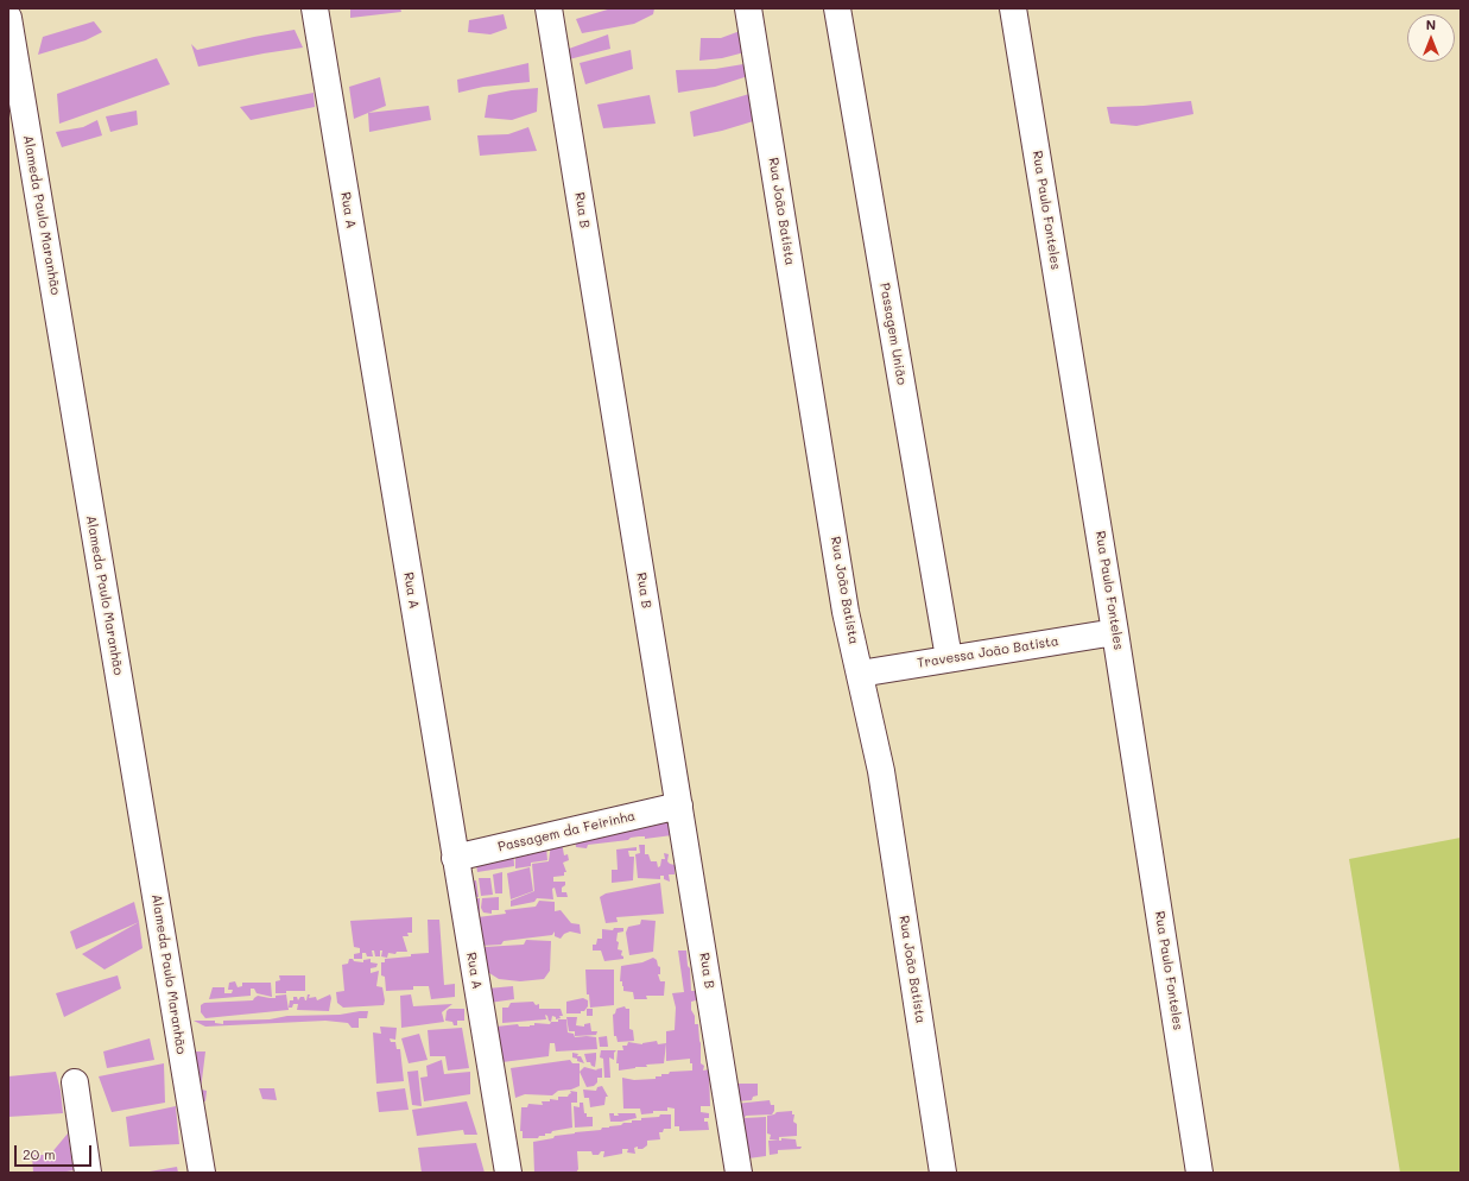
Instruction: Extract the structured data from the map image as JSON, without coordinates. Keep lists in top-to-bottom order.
{
  "streets": {
    "street": [
      "Rua A",
      "Rua B",
      "Rua Paulo Fonteles",
      "Rua João Batista",
      "Alameda Paulo Maranhão",
      "Passagem União",
      "Travessa João Batista",
      "Passagem da Feirinha"
    ]
  },
  "crossings": [
    ["Rua A", "Passagem da Feirinha"],
    ["Rua B", "Passagem da Feirinha"],
    ["Rua Paulo Fonteles", "Travessa João Batista"],
    ["Rua João Batista", "Travessa João Batista"],
    ["Passagem União", "Travessa João Batista"]
  ],
  "scale_bar": "20 m",
  "north": "top"
}
